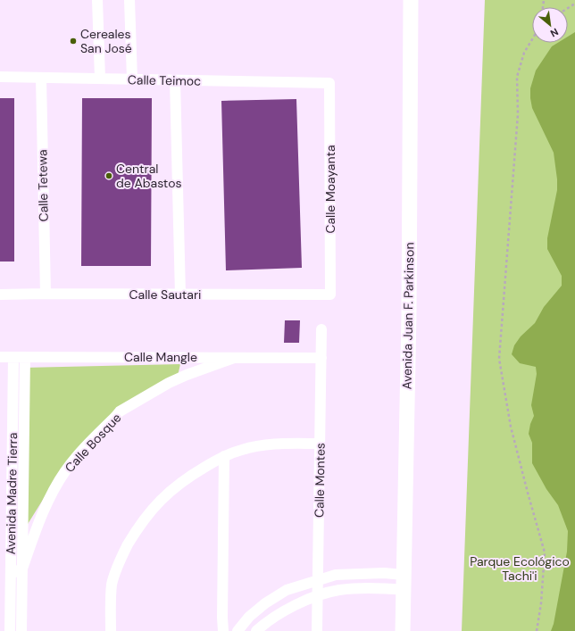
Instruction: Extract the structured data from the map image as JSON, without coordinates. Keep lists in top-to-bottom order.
{
  "streets": {
    "main road": ["Avenida Juan F. Parkinson"],
    "street": [
      "Calle Teimoc",
      "Calle Tetewa",
      "Calle Moayanta",
      "Calle Sautari",
      "Calle Mangle",
      "Calle Bosque",
      "Calle Montes",
      "Avenida Madre Tierra"
    ]
  },
  "crossings": [
    ["Calle Teimoc", "Calle Tetewa"],
    ["Calle Teimoc", "Calle Moayanta"],
    ["Calle Tetewa", "Calle Sautari"],
    ["Calle Moayanta", "Calle Sautari"],
    ["Calle Mangle", "Calle Bosque"],
    ["Calle Mangle", "Calle Montes"],
    ["Calle Mangle", "Avenida Madre Tierra"],
    ["Calle Bosque", "Avenida Madre Tierra"]
  ],
  "parks": ["Parque Ecológico Tachi'i"],
  "places": ["Cereales San José", "Central de Abastos"],
  "north": "bottom right"
}
